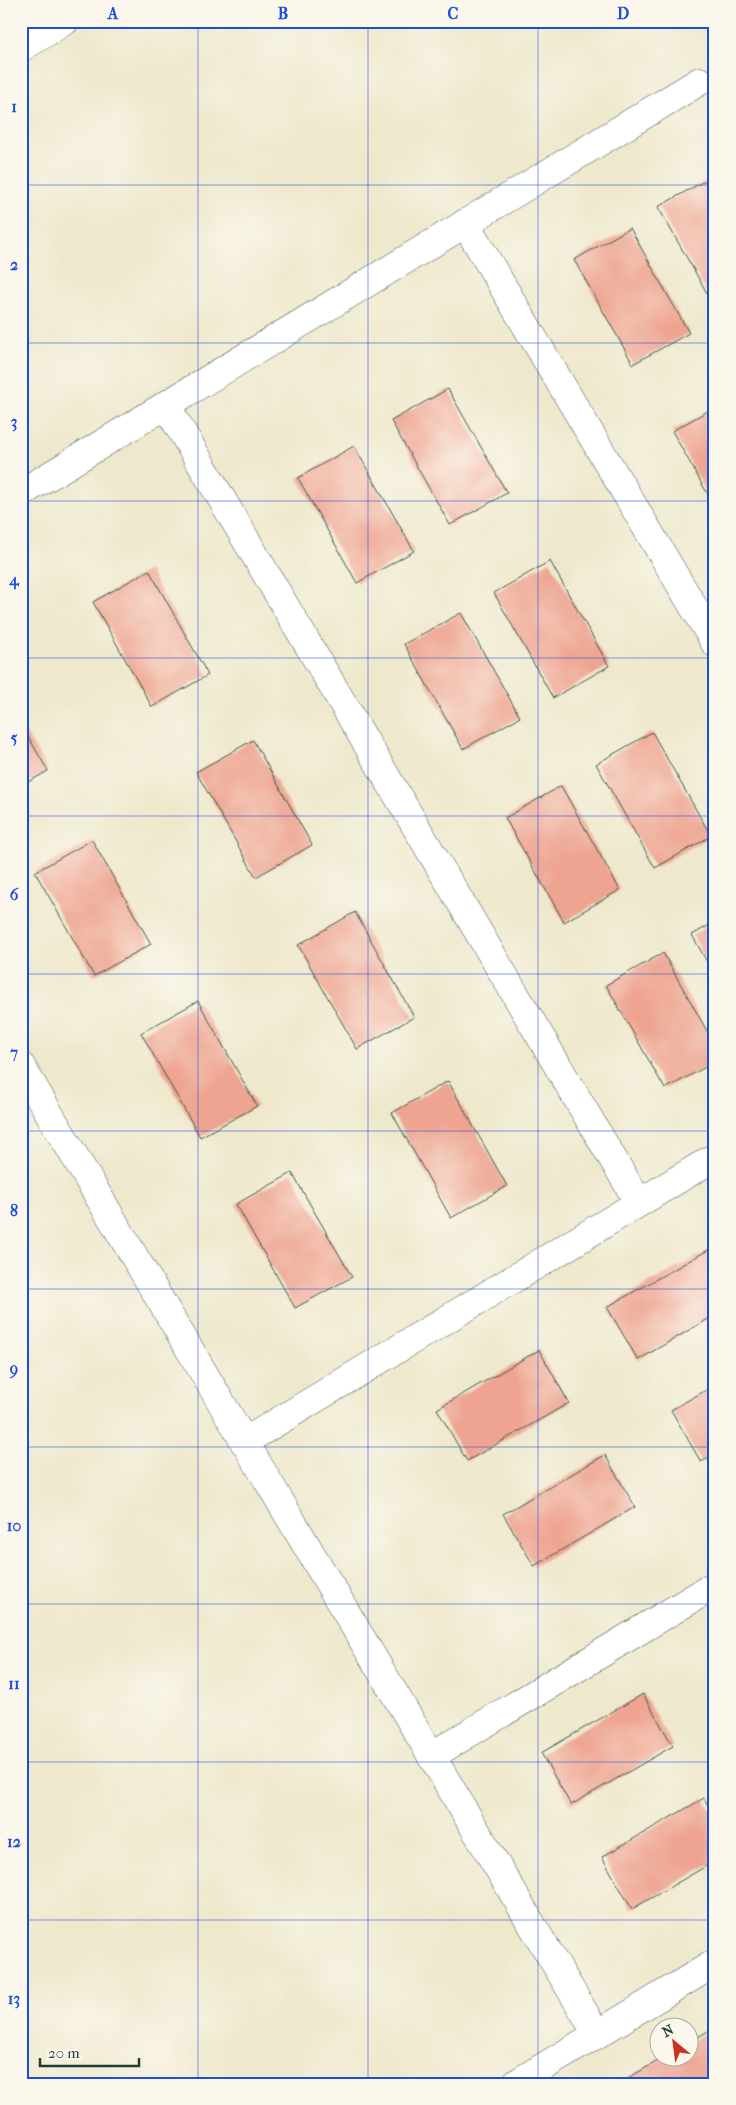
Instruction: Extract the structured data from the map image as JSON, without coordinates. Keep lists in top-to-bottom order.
{
  "scale_bar": "20 m",
  "north": "top left",
  "grid": {
    "columns": [
      "A",
      "B",
      "C",
      "D"
    ],
    "rows": [
      "1",
      "2",
      "3",
      "4",
      "5",
      "6",
      "7",
      "8",
      "9",
      "10",
      "11",
      "12",
      "13"
    ]
  }
}
